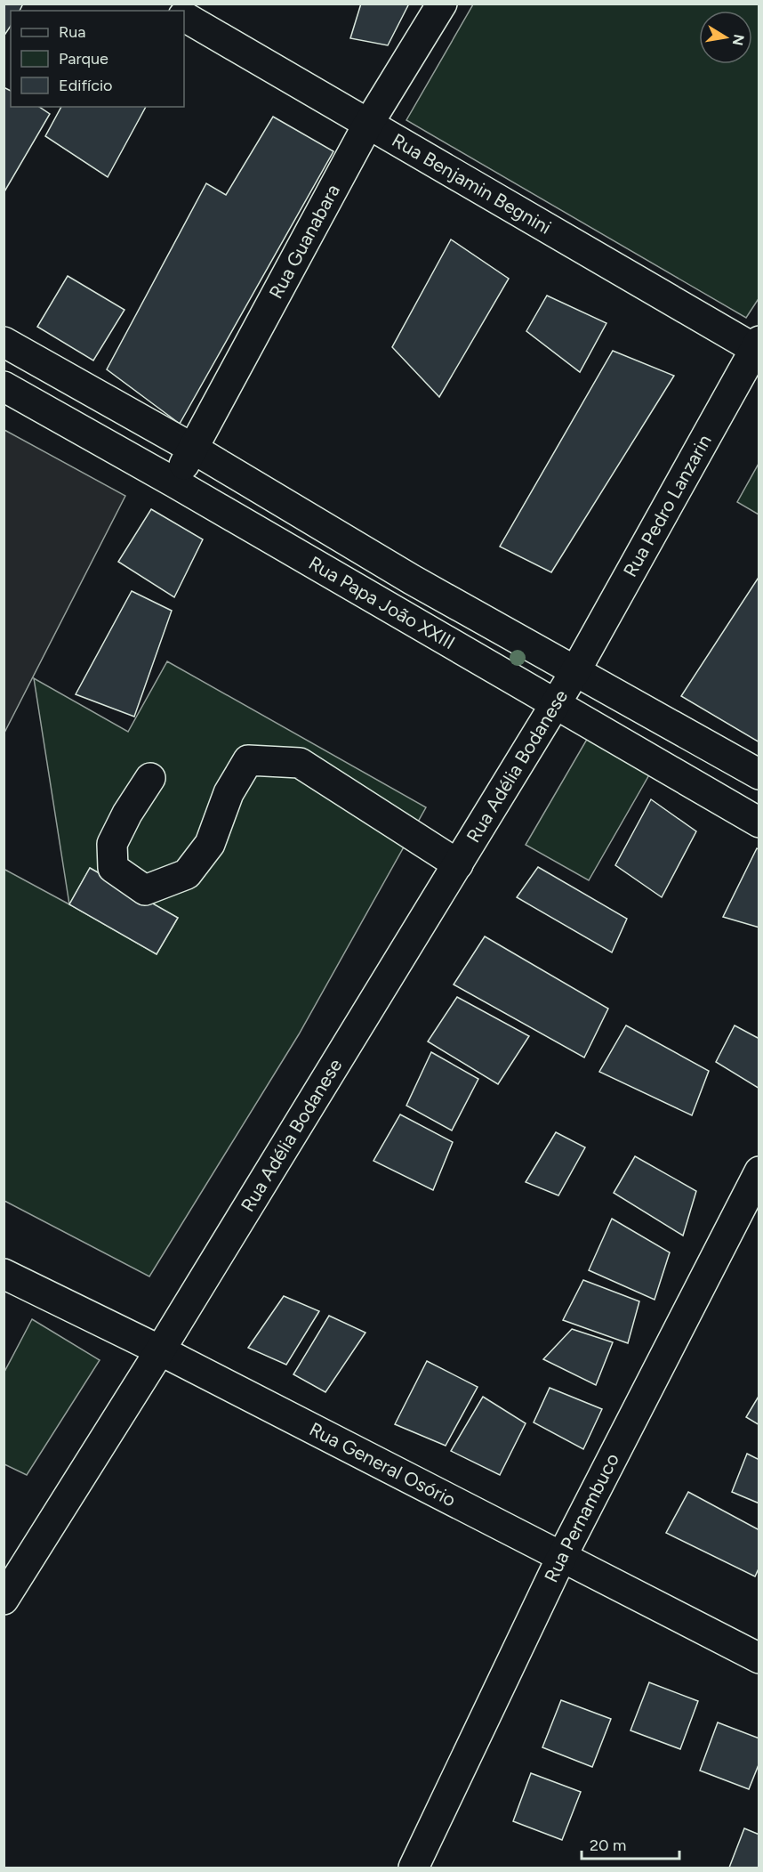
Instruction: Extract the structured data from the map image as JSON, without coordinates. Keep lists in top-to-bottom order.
{
  "streets": {
    "street": [
      "Rua Benjamin Begnini",
      "Rua Guanabara",
      "Rua Pedro Lanzarin",
      "Rua Papa João XXIII",
      "Rua Adélia Bodanese",
      "Rua General Osório",
      "Rua Pernambuco"
    ]
  },
  "crossings": [
    ["Rua Benjamin Begnini", "Rua Guanabara"],
    ["Rua Benjamin Begnini", "Rua Pedro Lanzarin"],
    ["Rua Guanabara", "Rua Papa João XXIII"],
    ["Rua Pedro Lanzarin", "Rua Papa João XXIII"],
    ["Rua Pedro Lanzarin", "Rua Adélia Bodanese"],
    ["Rua Papa João XXIII", "Rua Adélia Bodanese"],
    ["Rua Adélia Bodanese", "Rua General Osório"],
    ["Rua General Osório", "Rua Pernambuco"]
  ],
  "legend": ["Rua", "Parque", "Edifício"],
  "scale_bar": "20 m",
  "north": "right"
}
